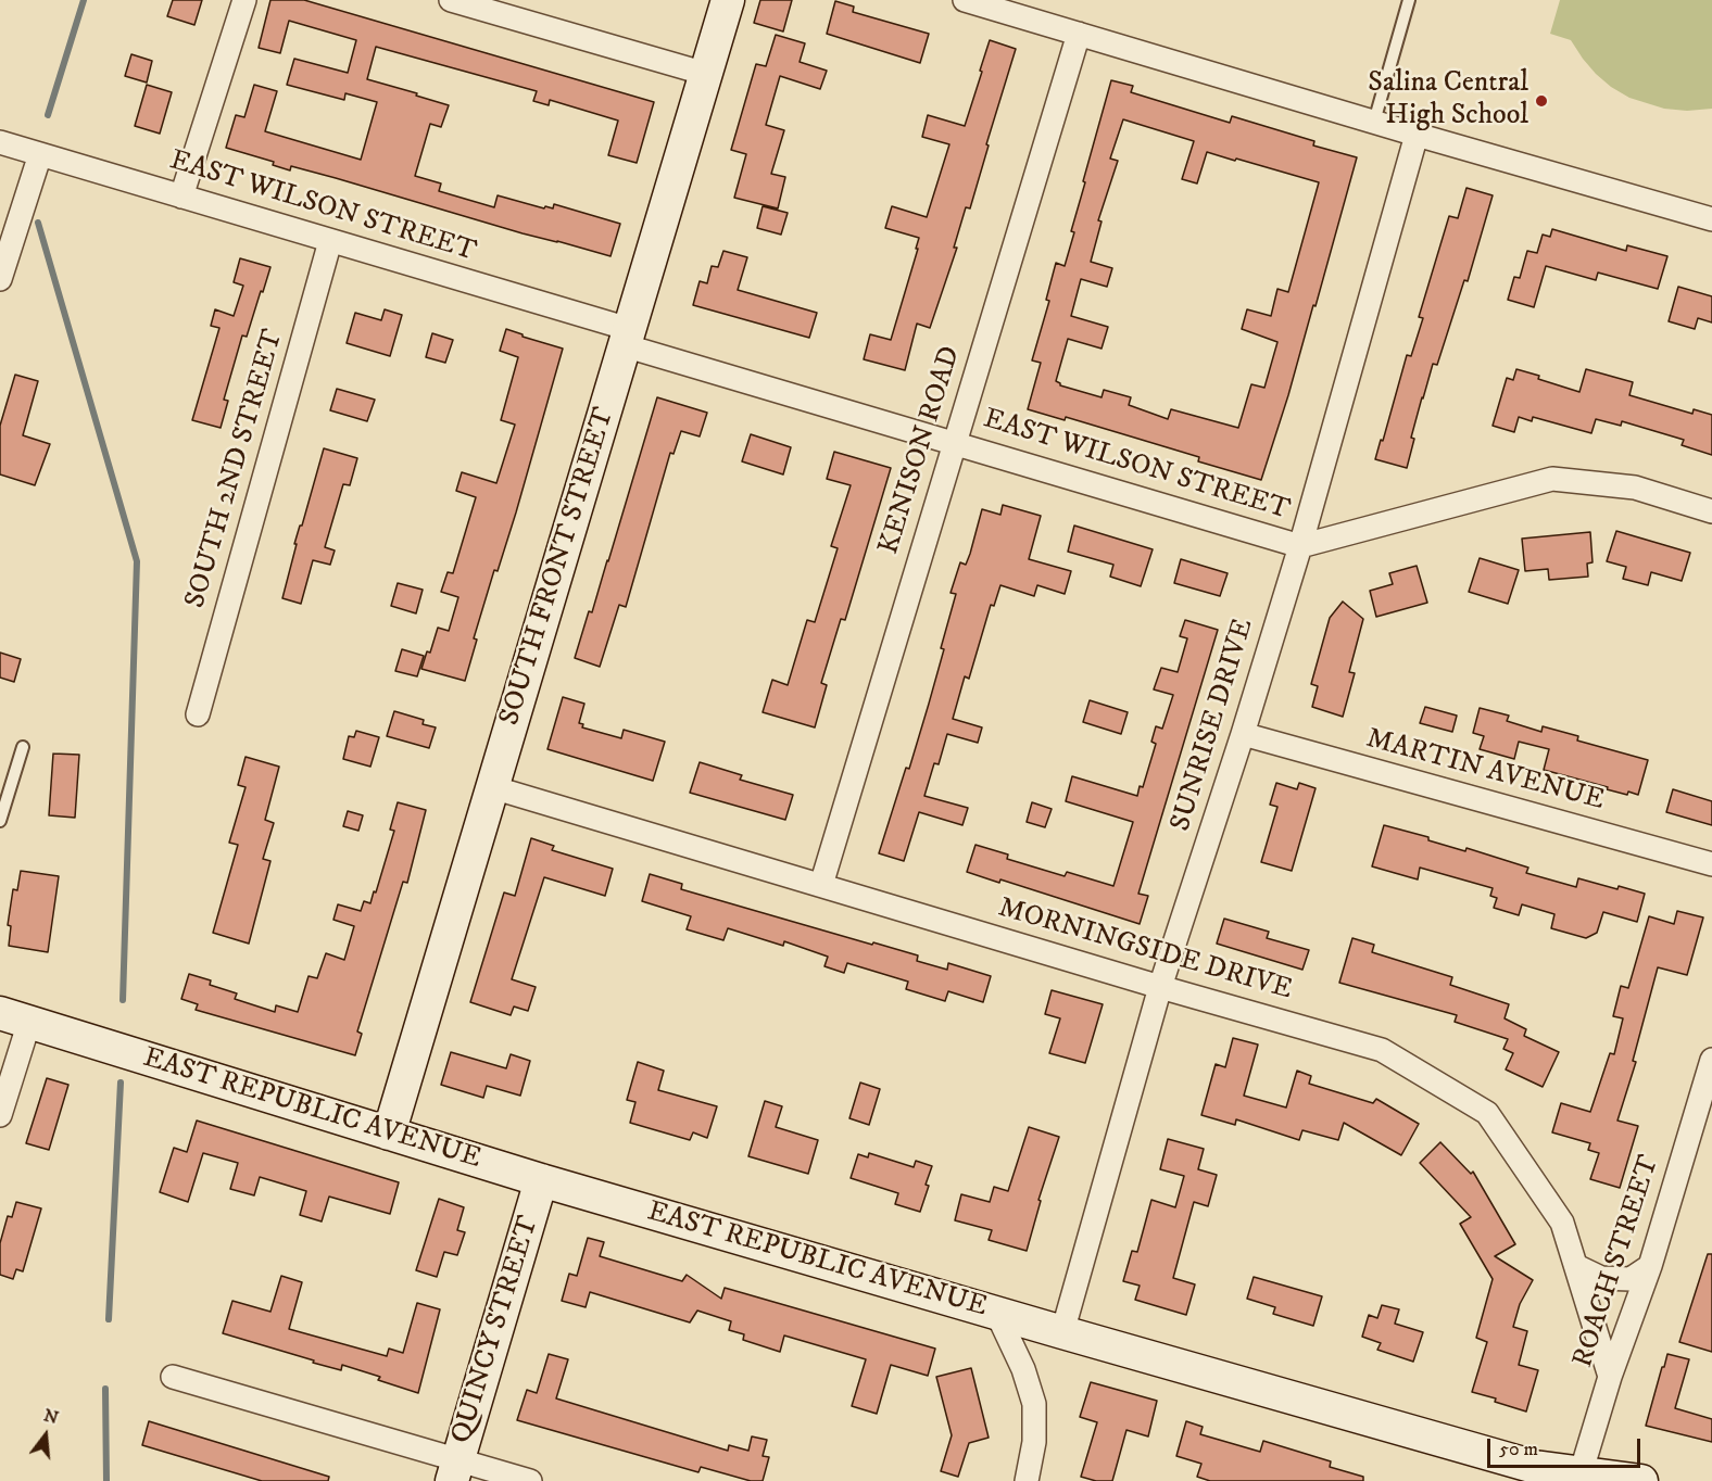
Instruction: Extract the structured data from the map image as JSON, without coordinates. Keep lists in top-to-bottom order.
{
  "streets": {
    "street": [
      "EAST WILSON STREET",
      "KENISON ROAD",
      "SOUTH 2ND STREET",
      "SOUTH FRONT STREET",
      "SUNRISE DRIVE",
      "MARTIN AVENUE",
      "MORNINGSIDE DRIVE",
      "EAST REPUBLIC AVENUE",
      "ROACH STREET",
      "QUINCY STREET"
    ]
  },
  "crossings": [
    ["EAST WILSON STREET", "KENISON ROAD"],
    ["EAST WILSON STREET", "SOUTH 2ND STREET"],
    ["EAST WILSON STREET", "SOUTH FRONT STREET"],
    ["EAST WILSON STREET", "SUNRISE DRIVE"],
    ["KENISON ROAD", "MORNINGSIDE DRIVE"],
    ["SOUTH FRONT STREET", "MORNINGSIDE DRIVE"],
    ["SOUTH FRONT STREET", "EAST REPUBLIC AVENUE"],
    ["SUNRISE DRIVE", "MARTIN AVENUE"],
    ["SUNRISE DRIVE", "MORNINGSIDE DRIVE"],
    ["SUNRISE DRIVE", "EAST REPUBLIC AVENUE"],
    ["MORNINGSIDE DRIVE", "ROACH STREET"],
    ["EAST REPUBLIC AVENUE", "ROACH STREET"],
    ["EAST REPUBLIC AVENUE", "QUINCY STREET"]
  ],
  "places": ["Salina Central High School"],
  "scale_bar": "50 m",
  "north": "top"
}
